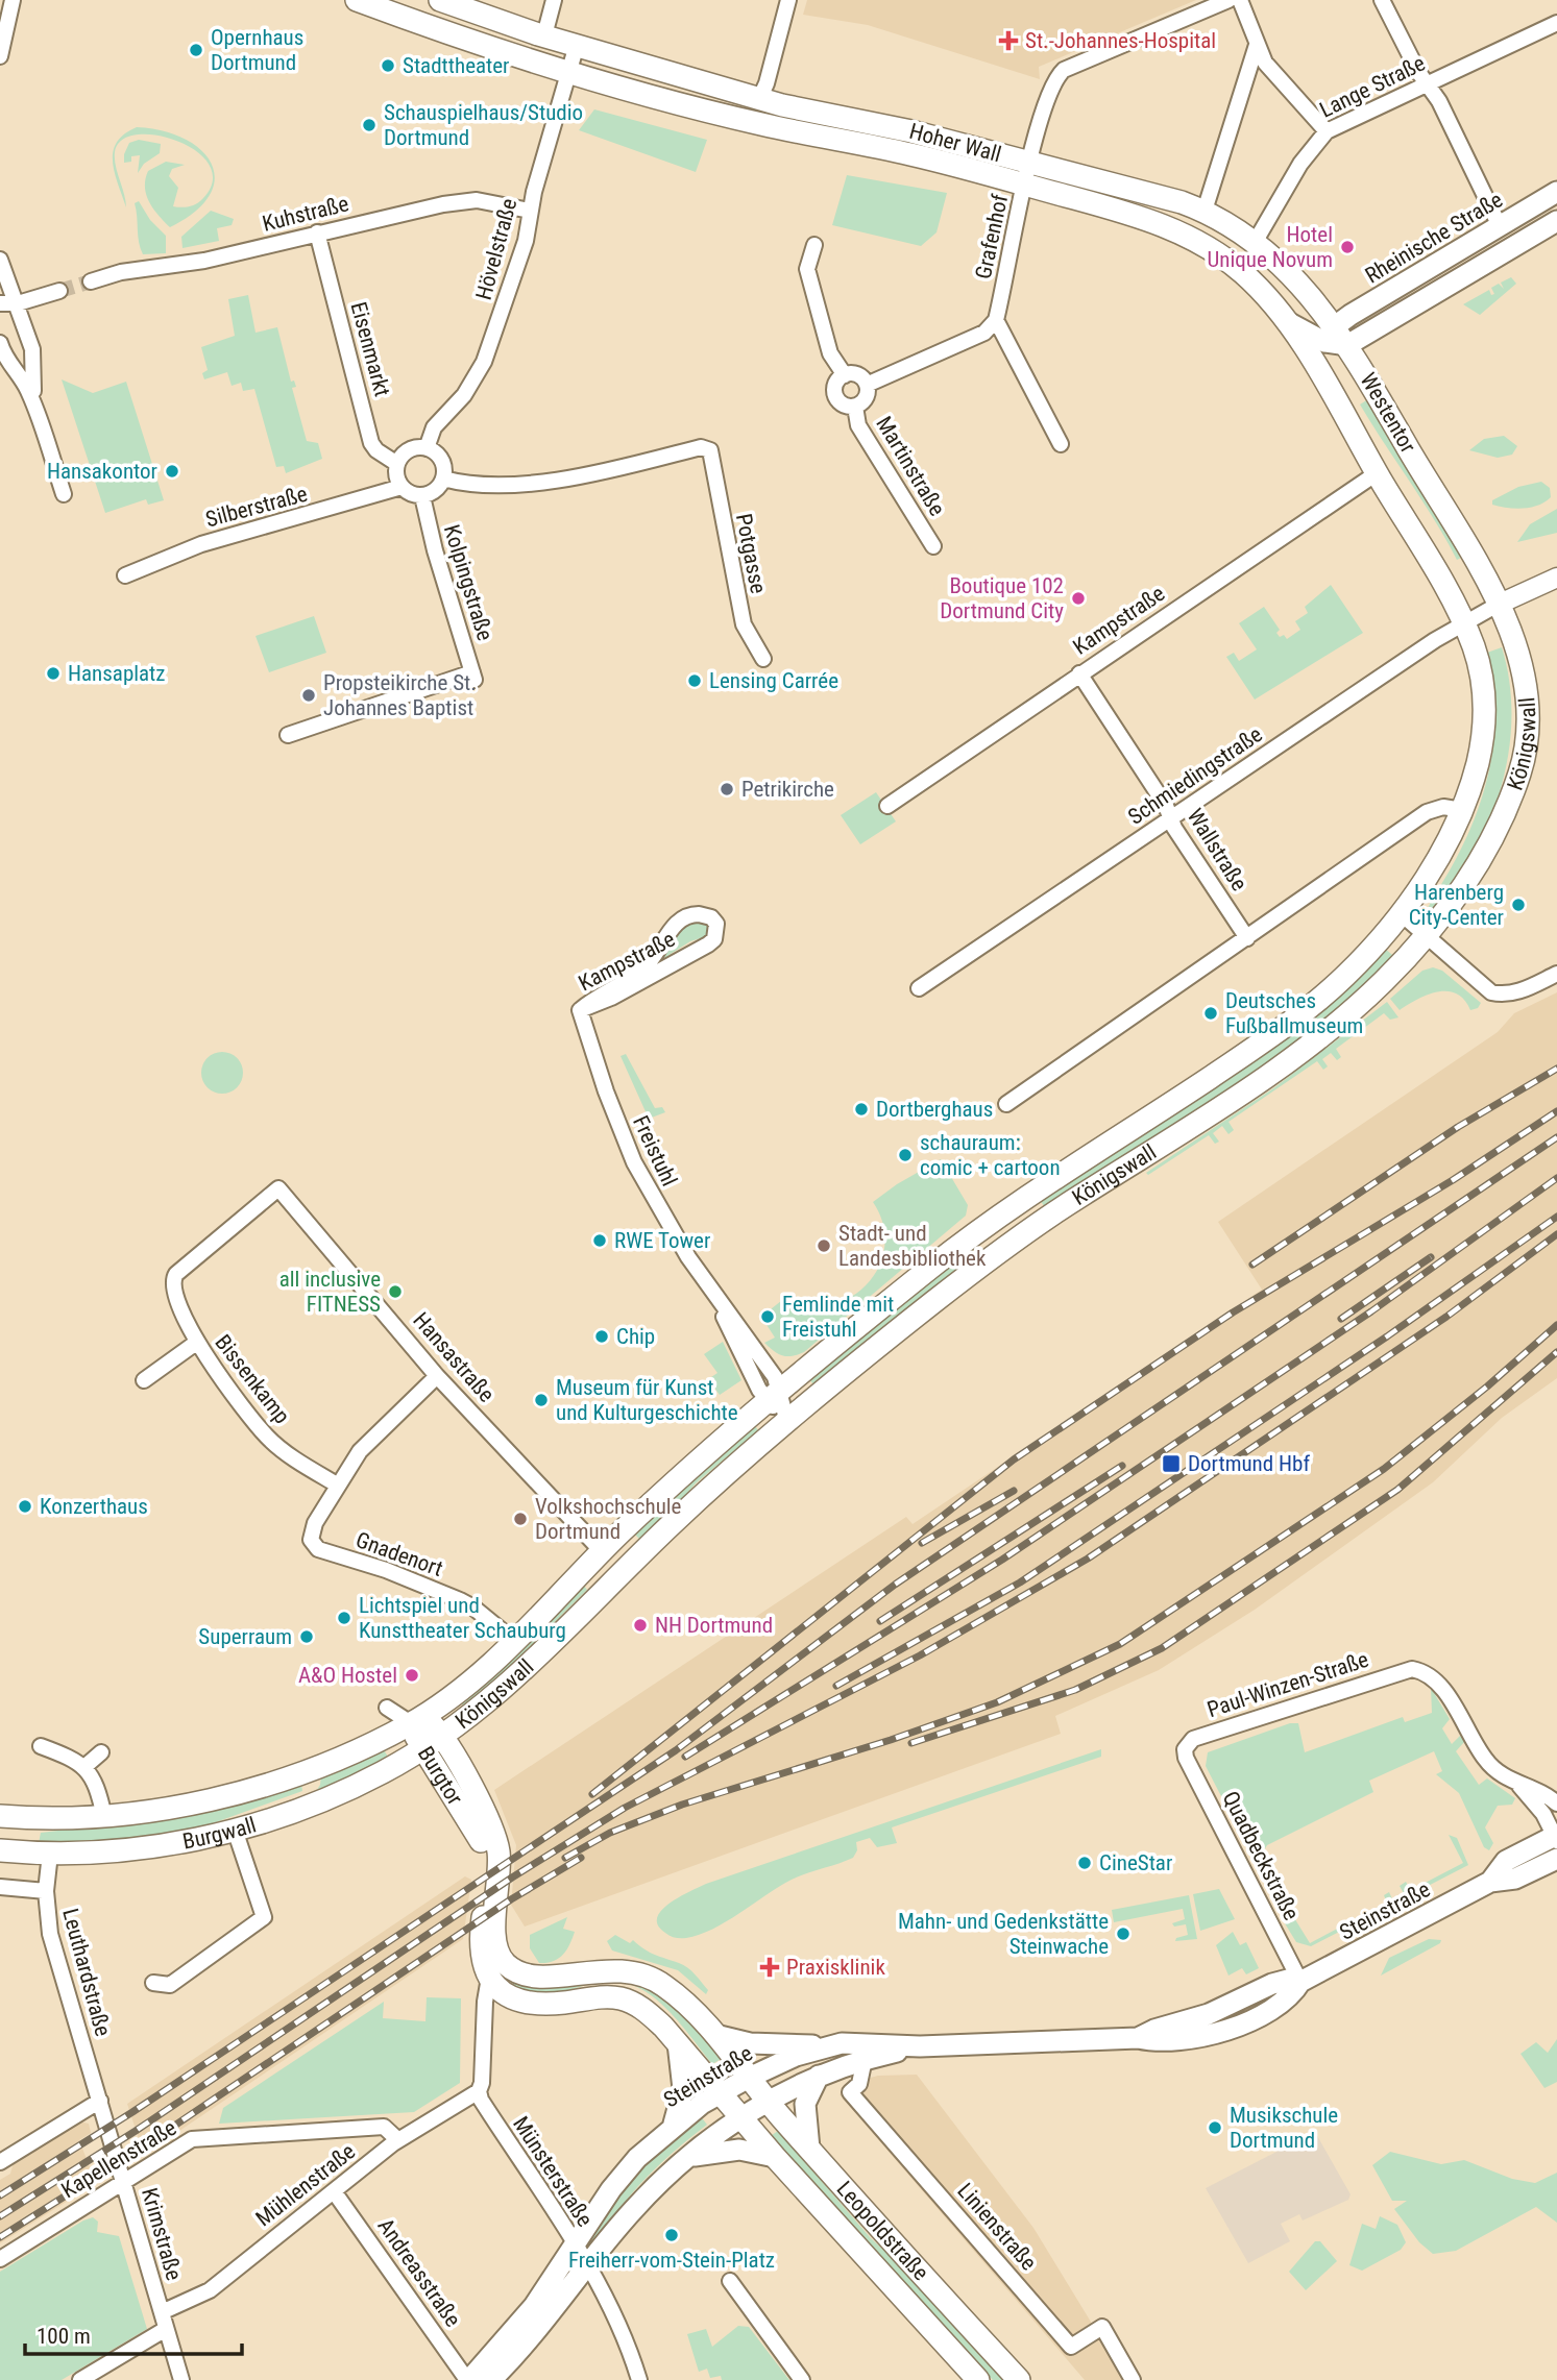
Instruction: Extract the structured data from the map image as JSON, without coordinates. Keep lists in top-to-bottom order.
{
  "streets": {
    "main road": [
      "Hoher Wall",
      "Rheinische Straße",
      "Westentor",
      "Königswall",
      "Burgtor",
      "Burgwall",
      "Steinstraße",
      "Leopoldstraße"
    ],
    "street": [
      "Lange Straße",
      "Kuhstraße",
      "Grafenhof",
      "Hövelstraße",
      "Eisenmarkt",
      "Martinstraße",
      "Silberstraße",
      "Potgasse",
      "Kolpingstraße",
      "Kampstraße",
      "Schmiedingstraße",
      "Wallstraße",
      "Freistuhl",
      "Hansastraße",
      "Bissenkamp",
      "Gnadenort",
      "Paul-Winzen-Straße",
      "Quadbeckstraße",
      "Leuthardstraße",
      "Kapellenstraße",
      "Münsterstraße",
      "Mühlenstraße",
      "Linienstraße",
      "Krimstraße",
      "Andreasstraße"
    ]
  },
  "crossings": [
    ["Lange Straße", "Hoher Wall"],
    ["Hoher Wall", "Grafenhof"],
    ["Hoher Wall", "Hövelstraße"],
    ["Hoher Wall", "Westentor"],
    ["Kuhstraße", "Hövelstraße"],
    ["Kuhstraße", "Eisenmarkt"],
    ["Rheinische Straße", "Westentor"],
    ["Hövelstraße", "Eisenmarkt"],
    ["Hövelstraße", "Silberstraße"],
    ["Hövelstraße", "Potgasse"],
    ["Hövelstraße", "Kolpingstraße"],
    ["Eisenmarkt", "Silberstraße"],
    ["Eisenmarkt", "Potgasse"],
    ["Eisenmarkt", "Kolpingstraße"],
    ["Westentor", "Kampstraße"],
    ["Westentor", "Königswall"],
    ["Silberstraße", "Potgasse"],
    ["Silberstraße", "Kolpingstraße"],
    ["Potgasse", "Kolpingstraße"],
    ["Kampstraße", "Wallstraße"],
    ["Kampstraße", "Freistuhl"],
    ["Königswall", "Schmiedingstraße"],
    ["Königswall", "Freistuhl"],
    ["Königswall", "Hansastraße"],
    ["Königswall", "Gnadenort"],
    ["Königswall", "Burgtor"],
    ["Königswall", "Burgwall"],
    ["Schmiedingstraße", "Wallstraße"],
    ["Hansastraße", "Bissenkamp"],
    ["Bissenkamp", "Gnadenort"],
    ["Paul-Winzen-Straße", "Quadbeckstraße"],
    ["Burgtor", "Burgwall"],
    ["Burgtor", "Steinstraße"],
    ["Burgtor", "Leopoldstraße"],
    ["Burgwall", "Leuthardstraße"],
    ["Quadbeckstraße", "Steinstraße"],
    ["Steinstraße", "Münsterstraße"],
    ["Steinstraße", "Linienstraße"],
    ["Steinstraße", "Leopoldstraße"],
    ["Steinstraße", "Andreasstraße"],
    ["Leuthardstraße", "Krimstraße"],
    ["Kapellenstraße", "Mühlenstraße"],
    ["Kapellenstraße", "Krimstraße"],
    ["Münsterstraße", "Mühlenstraße"],
    ["Mühlenstraße", "Krimstraße"],
    ["Mühlenstraße", "Andreasstraße"]
  ],
  "places": {
    "health": ["St.-Johannes-Hospital", "Praxisklinik"],
    "other": [
      "Opernhaus Dortmund",
      "Stadttheater",
      "Schauspielhaus/Studio Dortmund",
      "Hotel Unique Novum",
      "Hansakontor",
      "Boutique 102 Dortmund City",
      "Hansaplatz",
      "Lensing Carrée",
      "Propsteikirche St. Johannes Baptist",
      "Petrikirche",
      "Harenberg City-Center",
      "Deutsches Fußballmuseum",
      "Dortberghaus",
      "schauraum: comic + cartoon",
      "RWE Tower",
      "Stadt- und Landesbibliothek",
      "all inclusive FITNESS",
      "Femlinde mit Freistuhl",
      "Chip",
      "Museum für Kunst und Kulturgeschichte",
      "Konzerthaus",
      "Volkshochschule Dortmund",
      "Lichtspiel und Kunsttheater Schauburg",
      "NH Dortmund",
      "Superraum",
      "A&O Hostel",
      "CineStar",
      "Mahn- und Gedenkstätte Steinwache",
      "Musikschule Dortmund",
      "Freiherr-vom-Stein-Platz"
    ],
    "transit": ["Dortmund Hbf"]
  },
  "scale_bar": "100 m"
}
